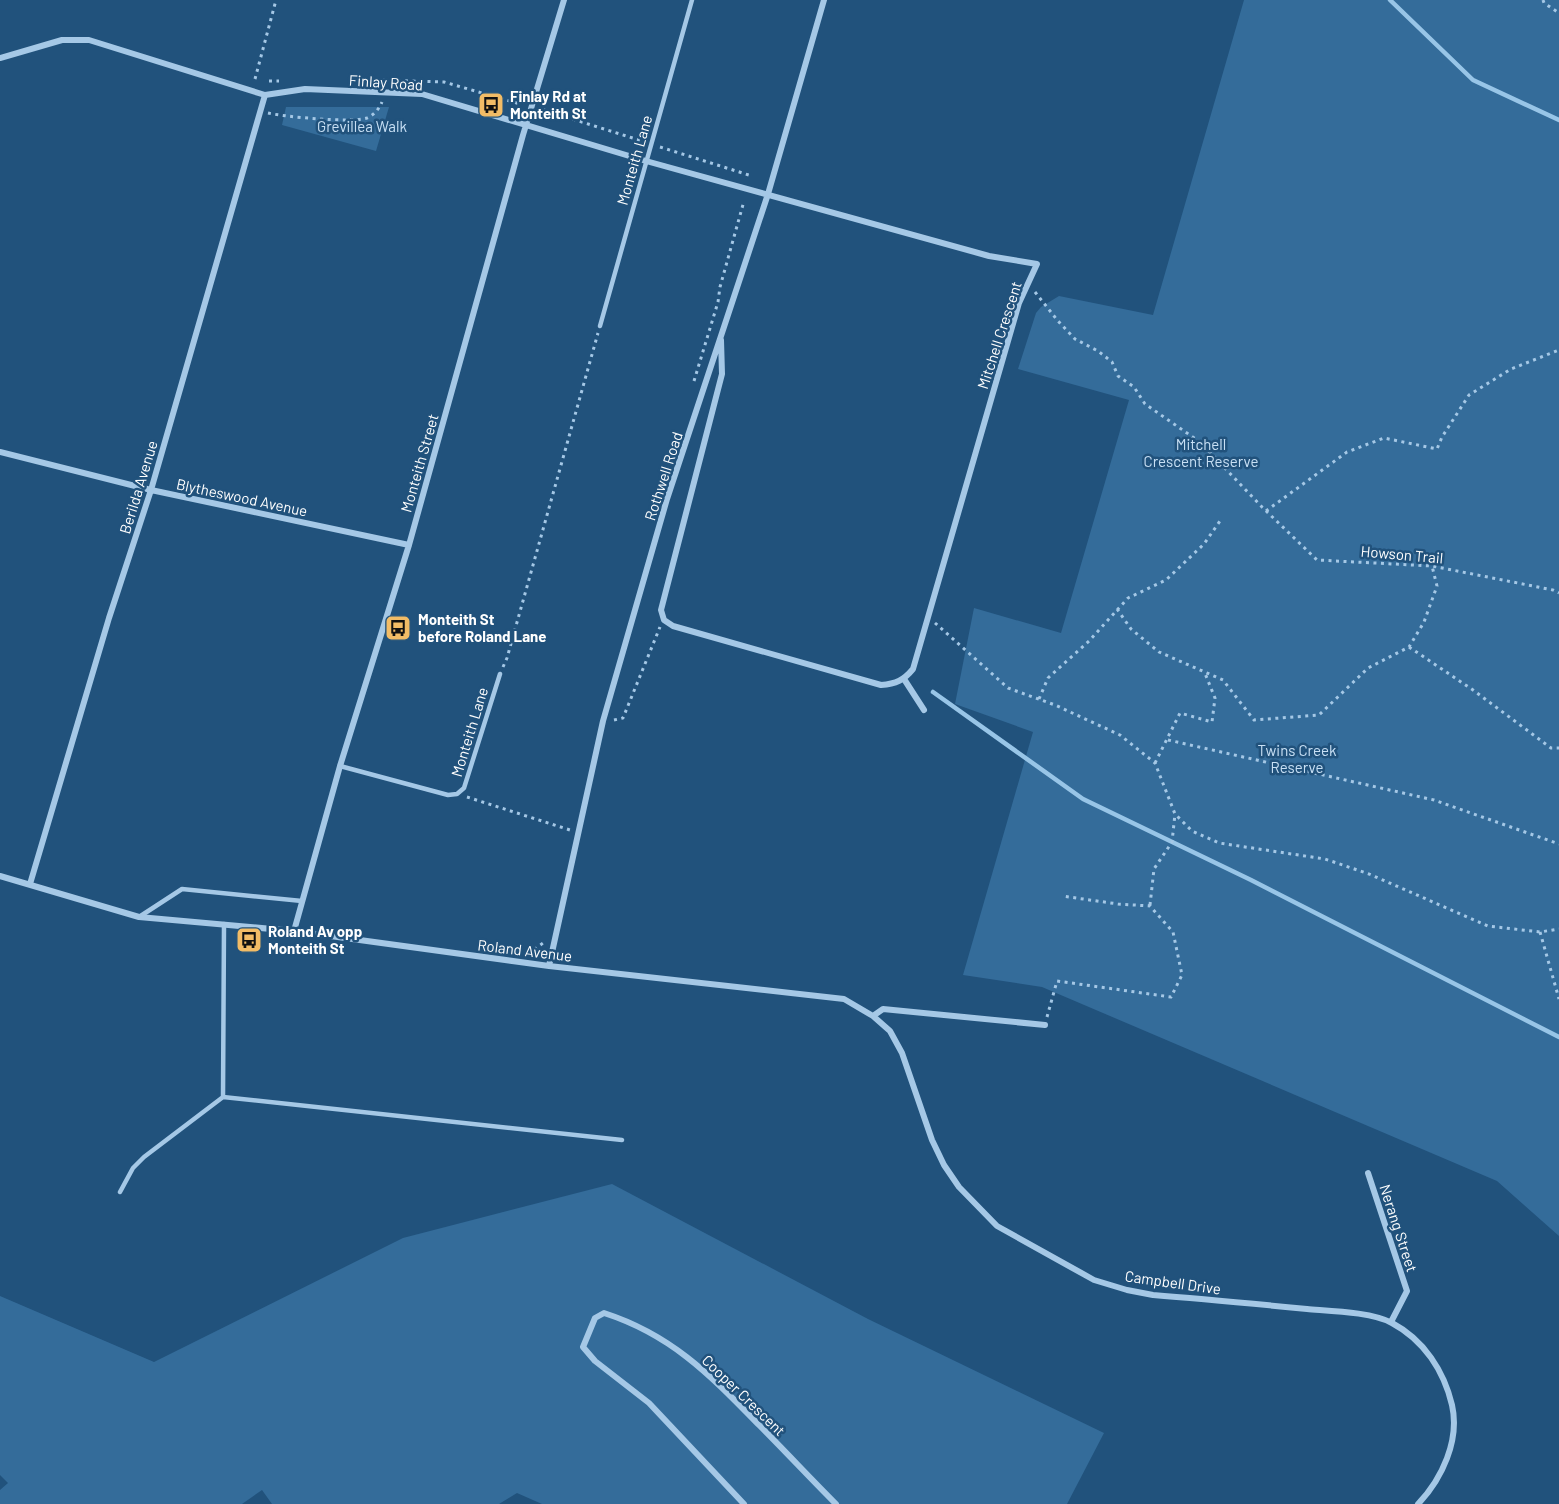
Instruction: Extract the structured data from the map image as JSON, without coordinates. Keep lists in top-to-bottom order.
{
  "streets": {
    "street": [
      "Finlay Road",
      "Mitchell Crescent",
      "Monteith Street",
      "Rothwell Road",
      "Berilda Avenue",
      "Blytheswood Avenue",
      "Roland Avenue",
      "Nerang Street",
      "Campbell Drive",
      "Cooper Crescent"
    ],
    "lane": ["Monteith Lane"],
    "path": ["Howson Trail"]
  },
  "crossings": [
    ["Finlay Road", "Monteith Lane"],
    ["Finlay Road", "Mitchell Crescent"],
    ["Finlay Road", "Monteith Street"],
    ["Finlay Road", "Rothwell Road"],
    ["Finlay Road", "Berilda Avenue"],
    ["Mitchell Crescent", "Rothwell Road"],
    ["Mitchell Crescent", "Howson Trail"],
    ["Monteith Street", "Blytheswood Avenue"],
    ["Monteith Street", "Roland Avenue"],
    ["Rothwell Road", "Roland Avenue"],
    ["Berilda Avenue", "Blytheswood Avenue"],
    ["Berilda Avenue", "Roland Avenue"],
    ["Roland Avenue", "Campbell Drive"],
    ["Nerang Street", "Campbell Drive"]
  ],
  "parks": ["Grevillea Walk", "Mitchell Crescent Reserve", "Twins Creek Reserve"],
  "places": {
    "bus stop": ["Finlay Rd at Monteith St", "Monteith St before Roland Lane", "Roland Av opp Monteith St"]
  }
}
